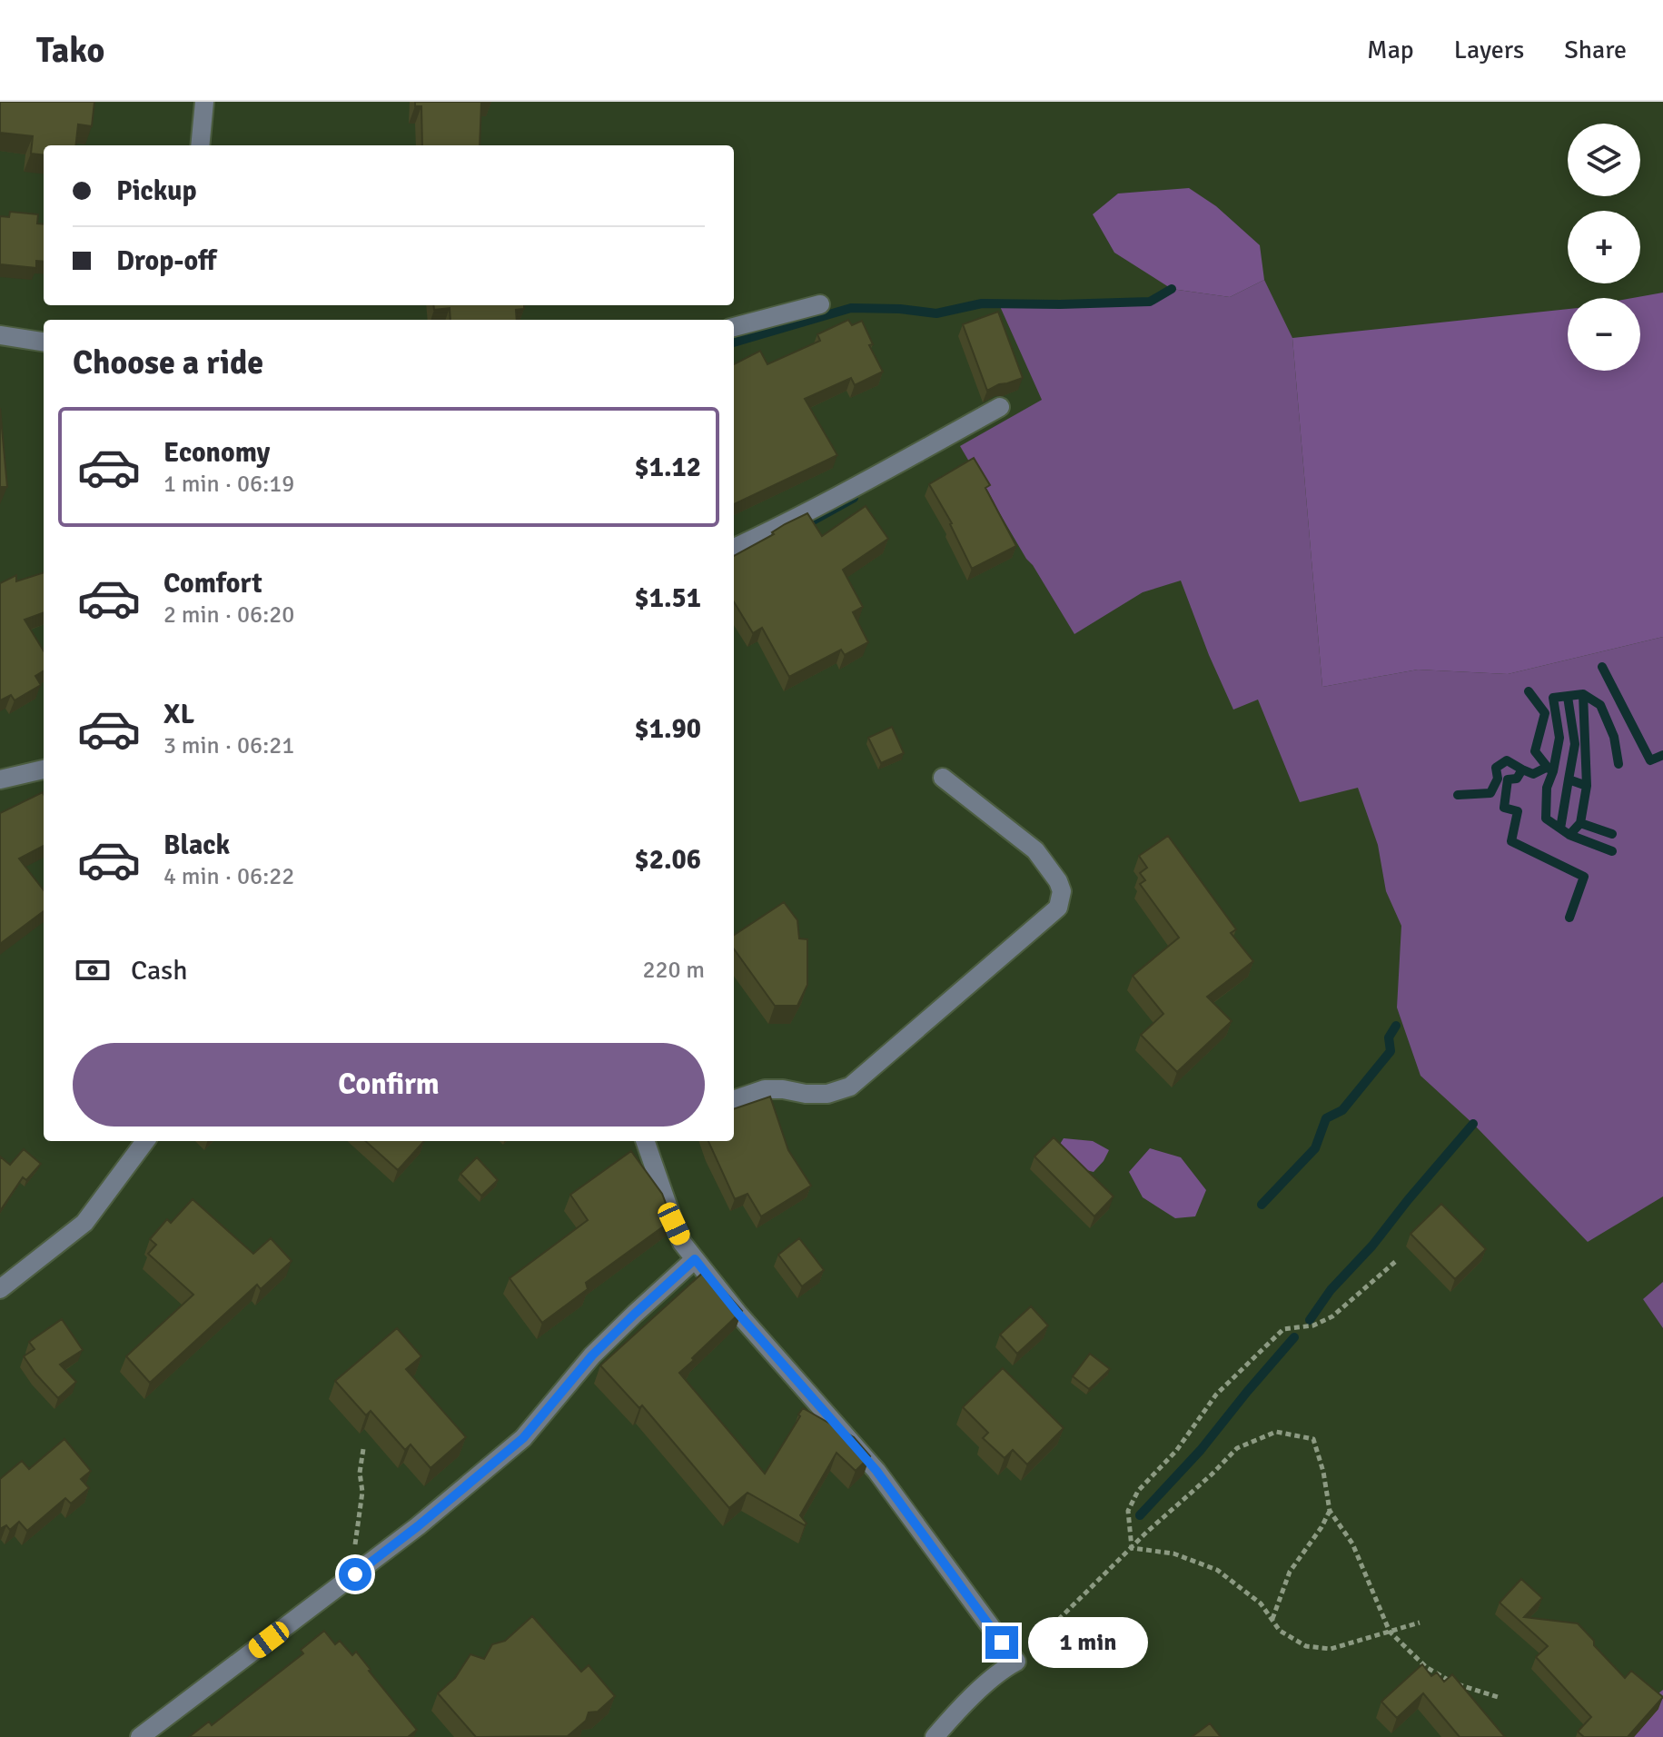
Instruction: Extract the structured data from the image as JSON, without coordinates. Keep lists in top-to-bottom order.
{
  "page": {
    "header": "Tako",
    "nav": ["Map", "Layers", "Share"],
    "map_buttons": ["+", "−"],
    "banner": ["Pickup", "Drop-off"],
    "heading": "Choose a ride",
    "list": [
      {
        "name": "Economy",
        "note": "1 min · 06:19",
        "value": "$1.12"
      },
      {
        "name": "Comfort",
        "note": "2 min · 06:20",
        "value": "$1.51"
      },
      {
        "name": "XL",
        "note": "3 min · 06:21",
        "value": "$1.90"
      },
      {
        "name": "Black",
        "note": "4 min · 06:22",
        "value": "$2.06"
      }
    ],
    "pay": ["Cash", "220 m"],
    "buttons": "Confirm",
    "bubble": "1 min"
  }
}
